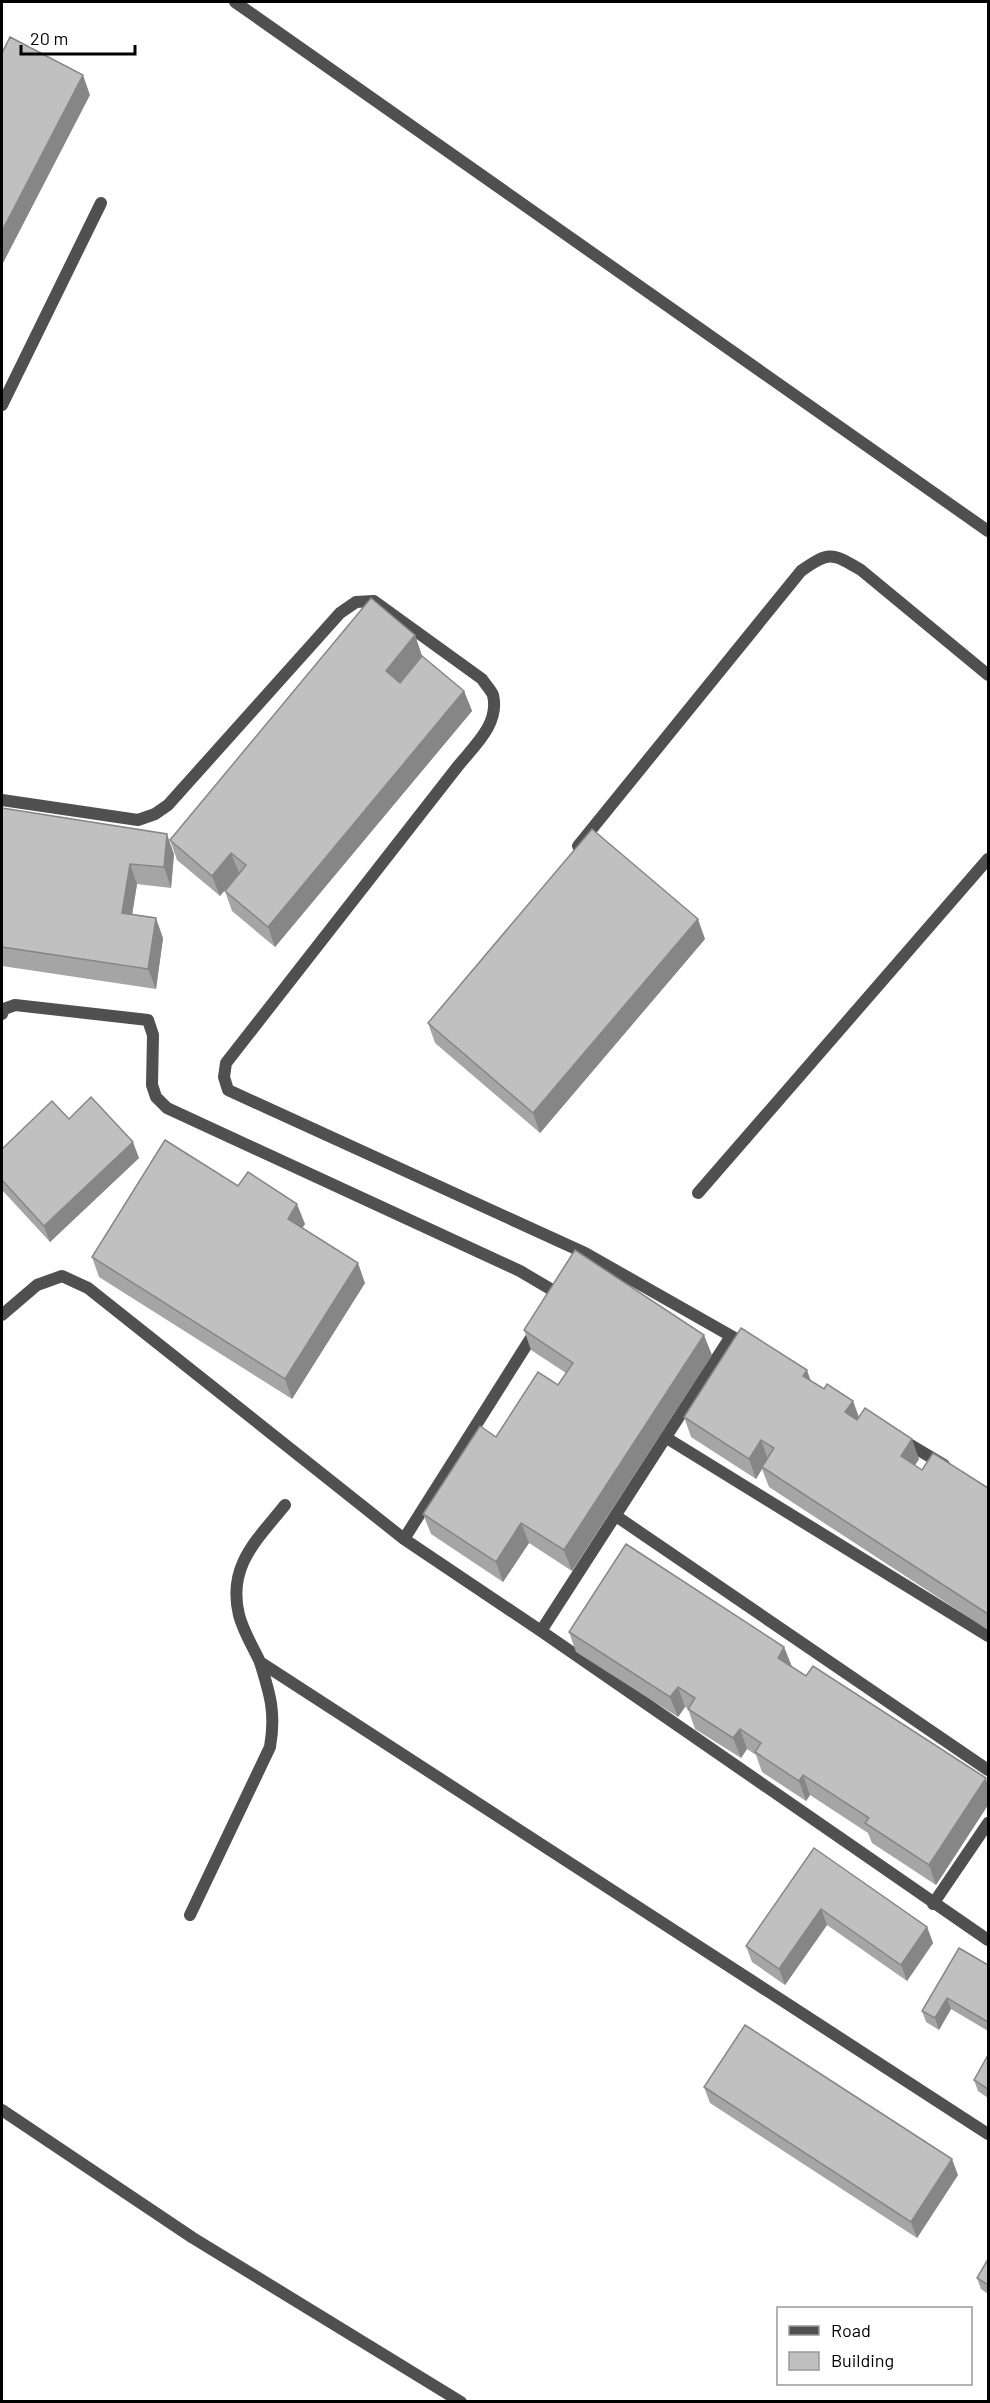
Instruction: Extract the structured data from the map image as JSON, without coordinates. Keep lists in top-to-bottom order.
{
  "legend": ["Road", "Building"],
  "scale_bar": "20 m"
}
